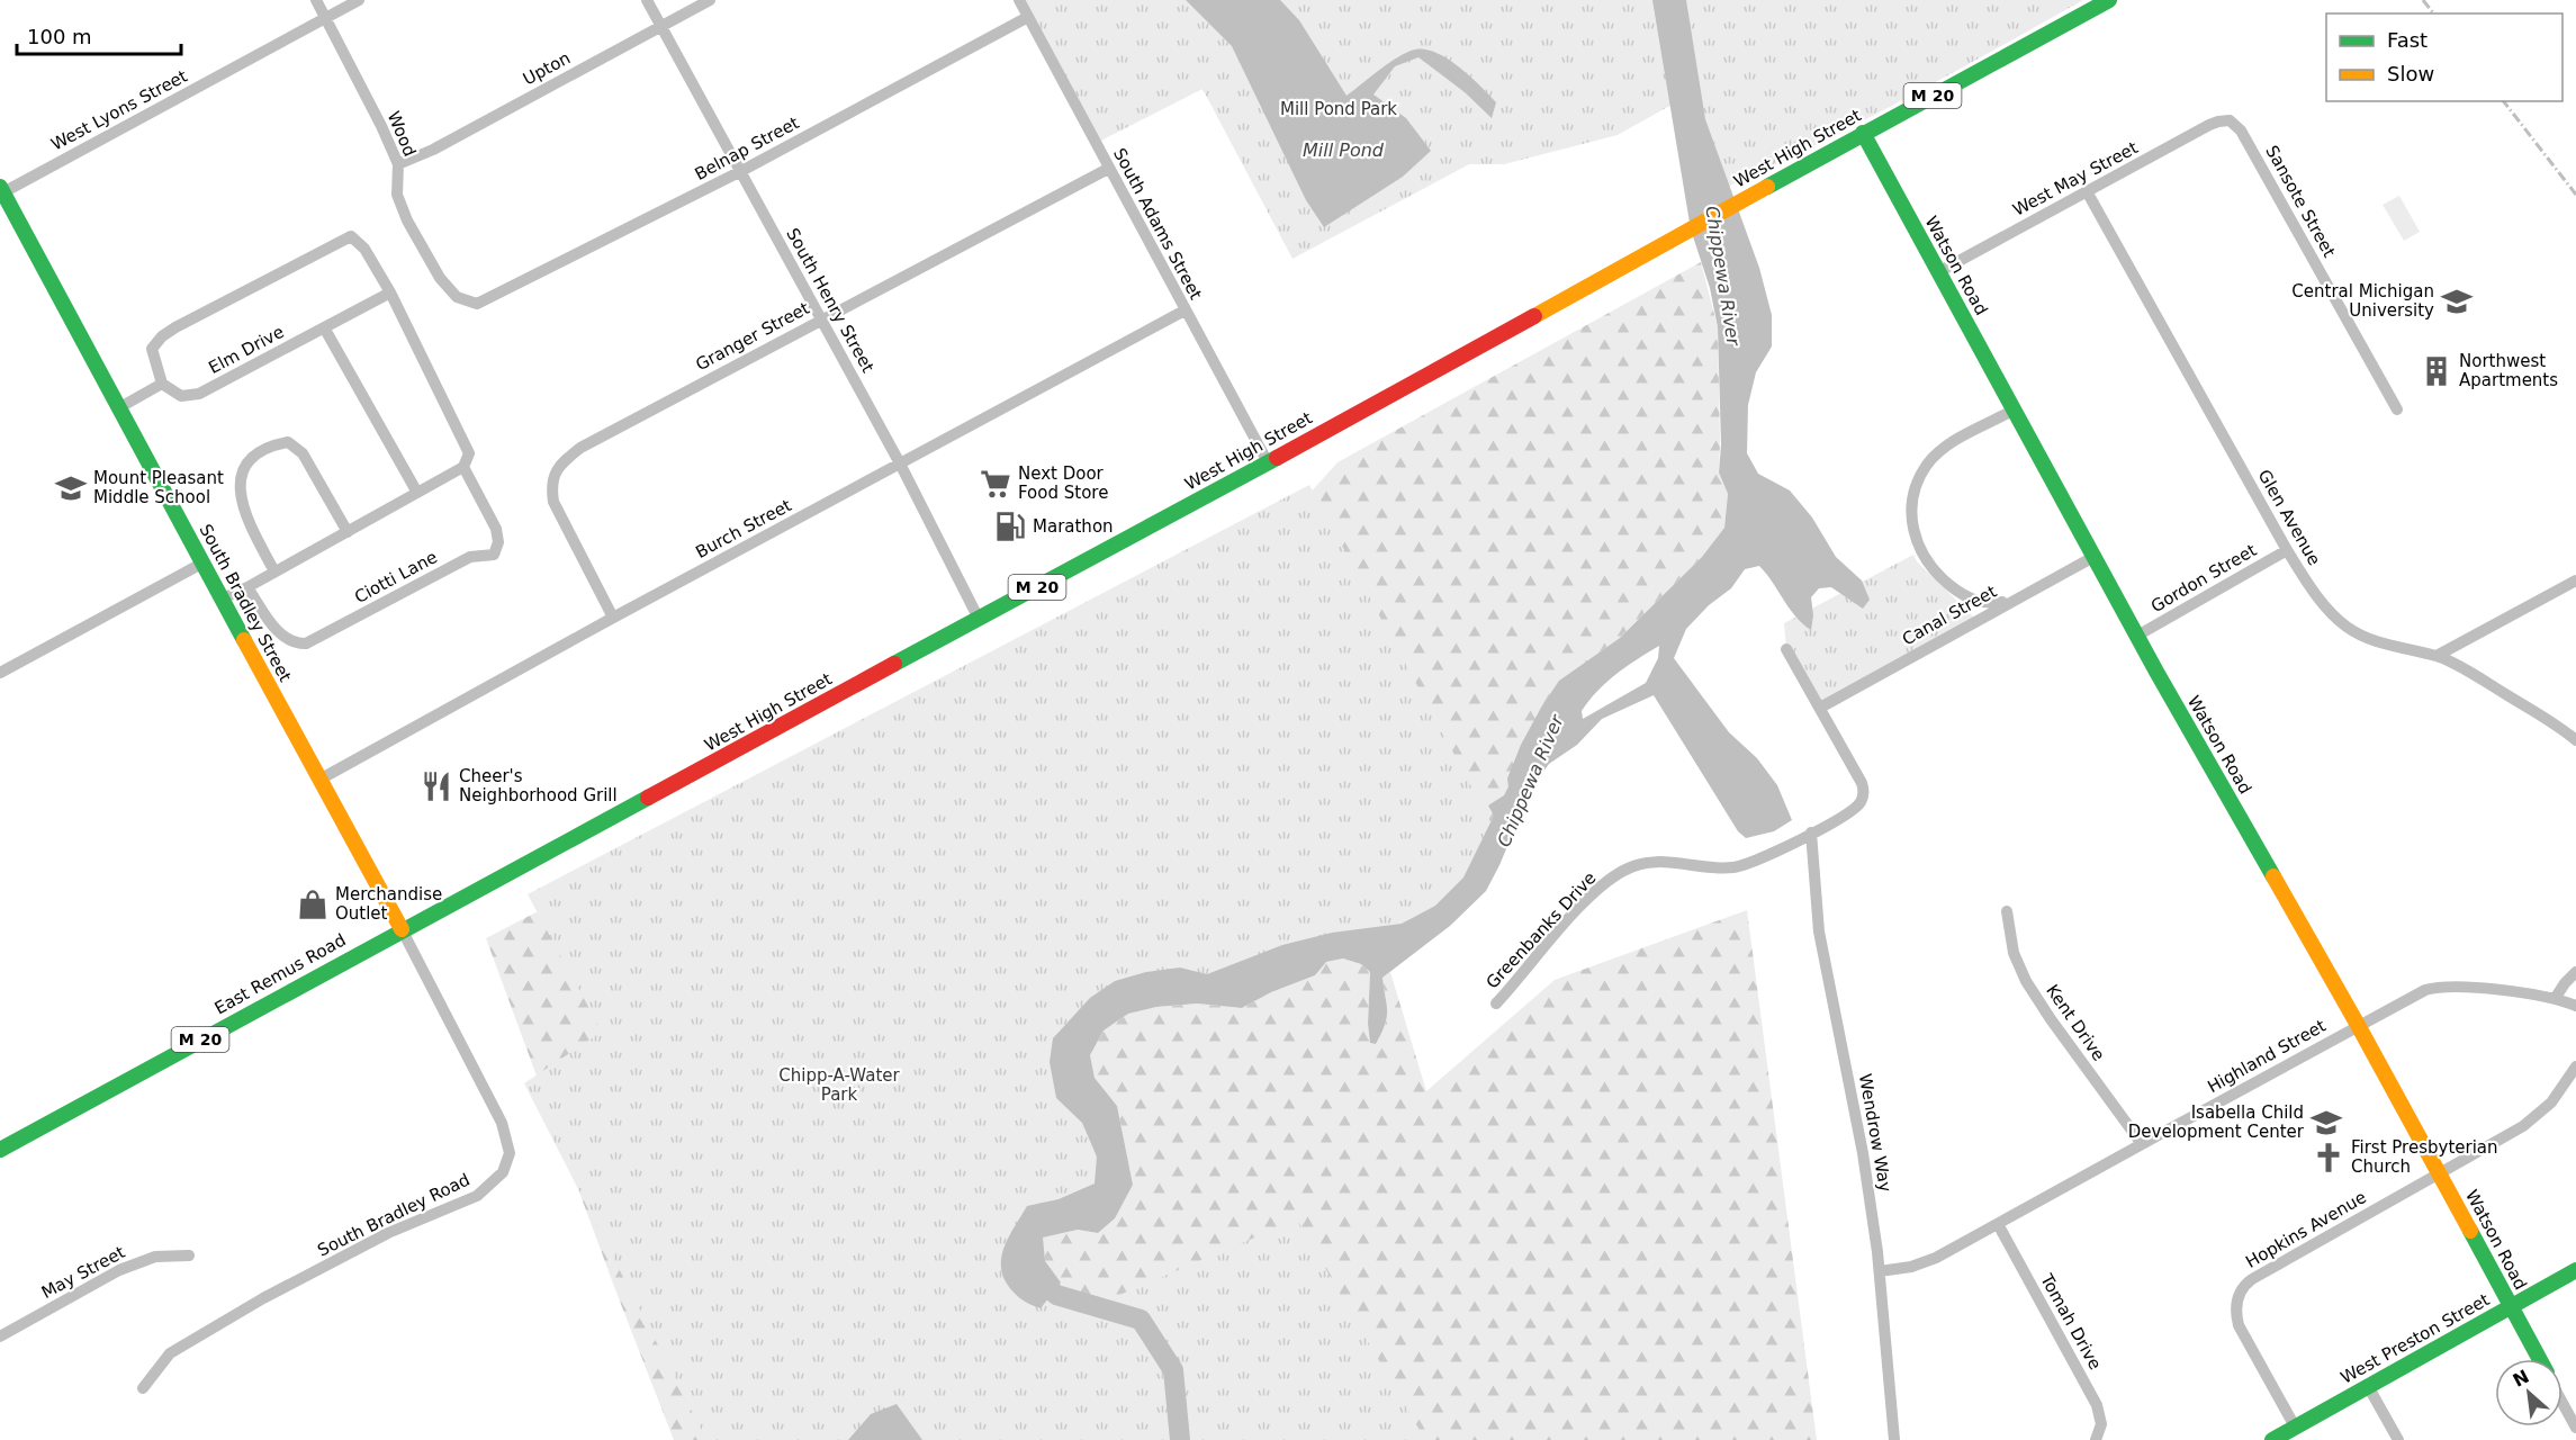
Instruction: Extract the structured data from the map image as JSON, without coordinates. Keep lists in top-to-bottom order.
{
  "streets": {
    "street": [
      "Upton",
      "M 20",
      "West Lyons Street",
      "Wood",
      "Belnap Street",
      "West High Street",
      "West May Street",
      "Sansote Street",
      "South Adams Street",
      "Watson Road",
      "South Henry Street",
      "Granger Street",
      "Elm Drive",
      "Glen Avenue",
      "Burch Street",
      "Ciotti Lane",
      "Gordon Street",
      "South Bradley Street",
      "Canal Street",
      "Greenbanks Drive",
      "East Remus Road",
      "Kent Drive",
      "Highland Street",
      "Wendrow Way",
      "South Bradley Road",
      "Hopkins Avenue",
      "May Street",
      "Tomah Drive",
      "West Preston Street"
    ]
  },
  "crossings": [
    ["Upton", "Wood"],
    ["Upton", "South Henry Street"],
    ["West Lyons Street", "Wood"],
    ["West Lyons Street", "South Bradley Street"],
    ["Wood", "Belnap Street"],
    ["Belnap Street", "South Adams Street"],
    ["Belnap Street", "South Henry Street"],
    ["West High Street", "South Adams Street"],
    ["West High Street", "Watson Road"],
    ["West High Street", "South Henry Street"],
    ["West High Street", "South Bradley Street"],
    ["West High Street", "East Remus Road"],
    ["West High Street", "South Bradley Road"],
    ["West May Street", "Sansote Street"],
    ["West May Street", "Watson Road"],
    ["West May Street", "Glen Avenue"],
    ["South Adams Street", "Granger Street"],
    ["South Adams Street", "Burch Street"],
    ["Watson Road", "Gordon Street"],
    ["Watson Road", "Canal Street"],
    ["Watson Road", "Highland Street"],
    ["Watson Road", "Hopkins Avenue"],
    ["Watson Road", "West Preston Street"],
    ["South Henry Street", "Granger Street"],
    ["South Henry Street", "Burch Street"],
    ["Granger Street", "Burch Street"],
    ["Glen Avenue", "Gordon Street"],
    ["Burch Street", "South Bradley Street"],
    ["South Bradley Street", "East Remus Road"],
    ["South Bradley Street", "South Bradley Road"],
    ["Canal Street", "Greenbanks Drive"],
    ["Greenbanks Drive", "Wendrow Way"],
    ["East Remus Road", "South Bradley Road"],
    ["Kent Drive", "Highland Street"],
    ["Highland Street", "Wendrow Way"],
    ["Highland Street", "Tomah Drive"],
    ["Hopkins Avenue", "West Preston Street"]
  ],
  "water": ["Mill Pond", "Chippewa River"],
  "parks": ["Mill Pond Park", "Chipp-A-Water Park"],
  "places": {
    "school or university": ["Central Michigan University", "Mount Pleasant Middle School", "Isabella Child Development Center"],
    "building": ["Northwest Apartments"],
    "supermarket": ["Next Door Food Store"],
    "fuel station": ["Marathon"],
    "restaurant": ["Cheer's Neighborhood Grill"],
    "shop": ["Merchandise Outlet"],
    "church": ["First Presbyterian Church"]
  },
  "legend": ["Fast", "Slow"],
  "scale_bar": "100 m",
  "north": "top left"
}
